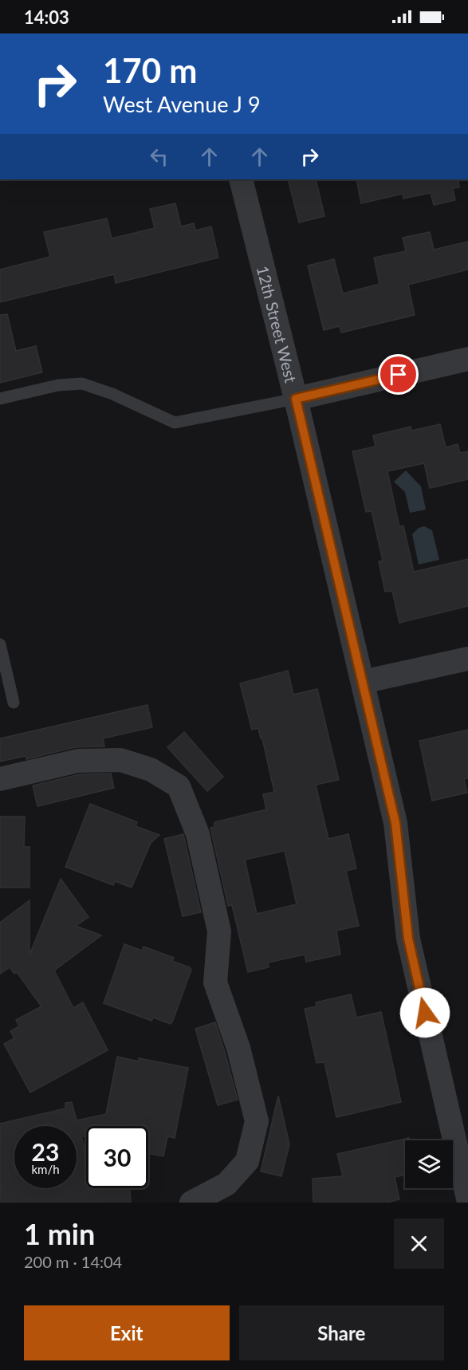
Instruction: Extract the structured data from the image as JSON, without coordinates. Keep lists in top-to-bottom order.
{
  "streets": {
    "street": ["12th Street West"]
  },
  "page": {
    "status": "14:03",
    "turn": ["170 m", "West Avenue J 9"],
    "speed": "23 km/h",
    "limit": "30",
    "heading": ["1 min", "200 m · 14:04"],
    "buttons": ["Exit", "Share"]
  }
}
